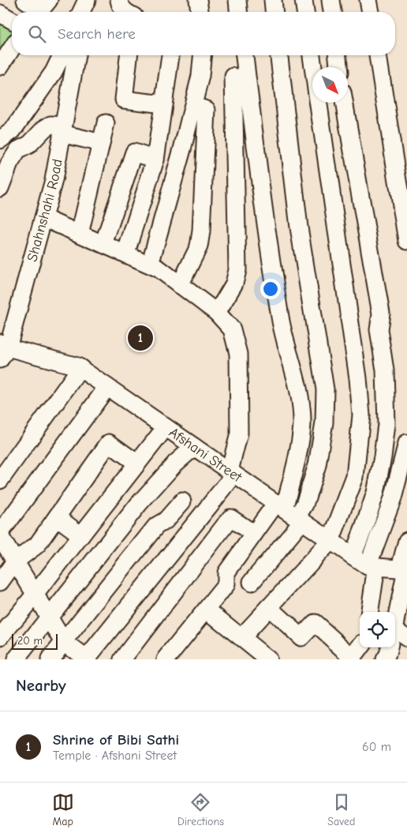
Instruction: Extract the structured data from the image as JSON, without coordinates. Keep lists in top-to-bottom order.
{
  "streets": {
    "street": ["Shahnshahi Road", "Afshani Street"]
  },
  "crossings": [
    ["Shahnshahi Road", "Afshani Street"]
  ],
  "scale_bar": "20 m",
  "north": "bottom right",
  "page": {
    "search": "Search here",
    "pins": "1",
    "scale": "20 m",
    "heading": "Nearby",
    "list": [
      {
        "mark": "1",
        "name": "Shrine of Bibi Sathi",
        "note": "Temple · Afshani Street",
        "value": "60 m"
      }
    ],
    "nav": ["Map", "Directions", "Saved"]
  }
}
